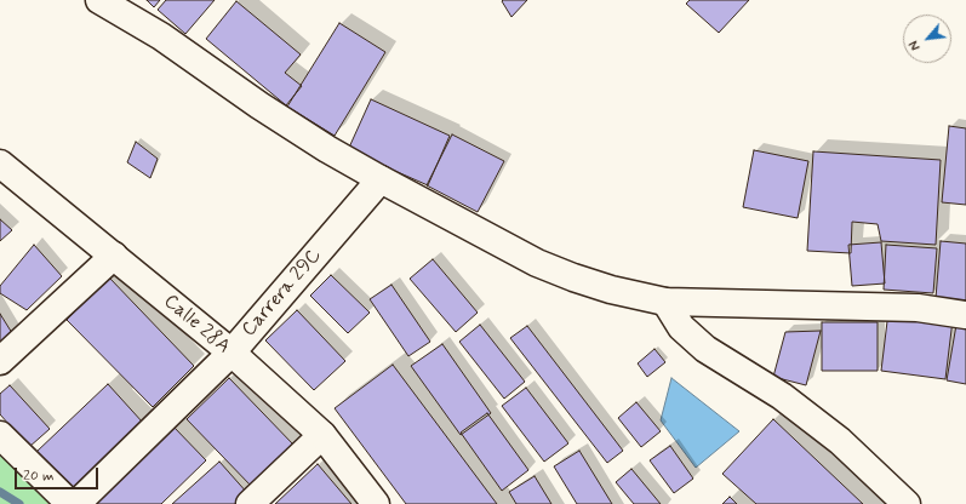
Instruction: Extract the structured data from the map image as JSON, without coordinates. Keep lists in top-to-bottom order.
{
  "streets": {
    "street": ["Carrera 29C", "Calle 28A"]
  },
  "crossings": [
    ["Carrera 29C", "Calle 28A"]
  ],
  "scale_bar": "20 m",
  "north": "bottom left"
}
